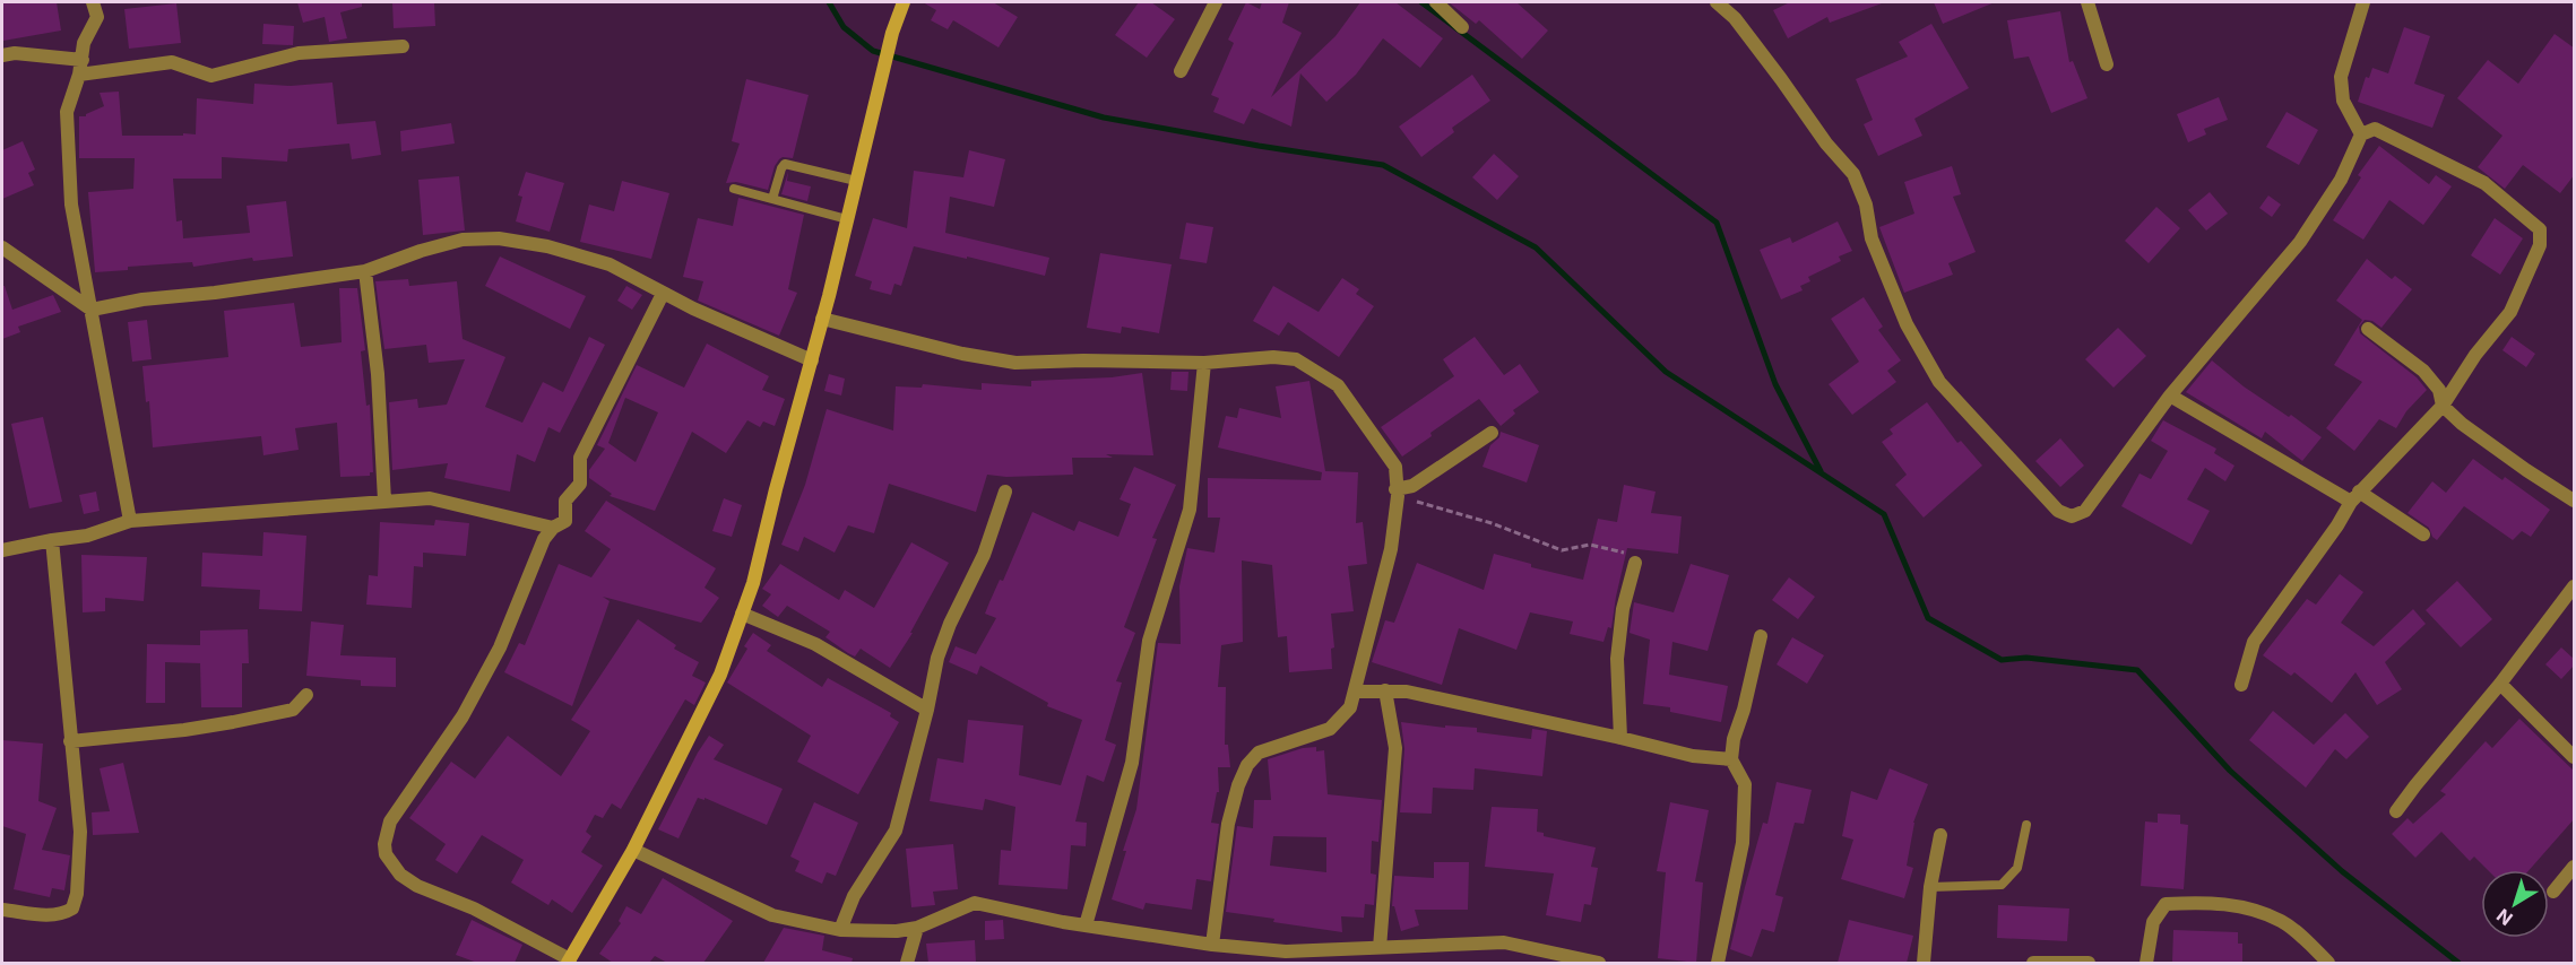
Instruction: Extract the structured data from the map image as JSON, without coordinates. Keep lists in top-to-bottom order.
{
  "north": "bottom left"
}
